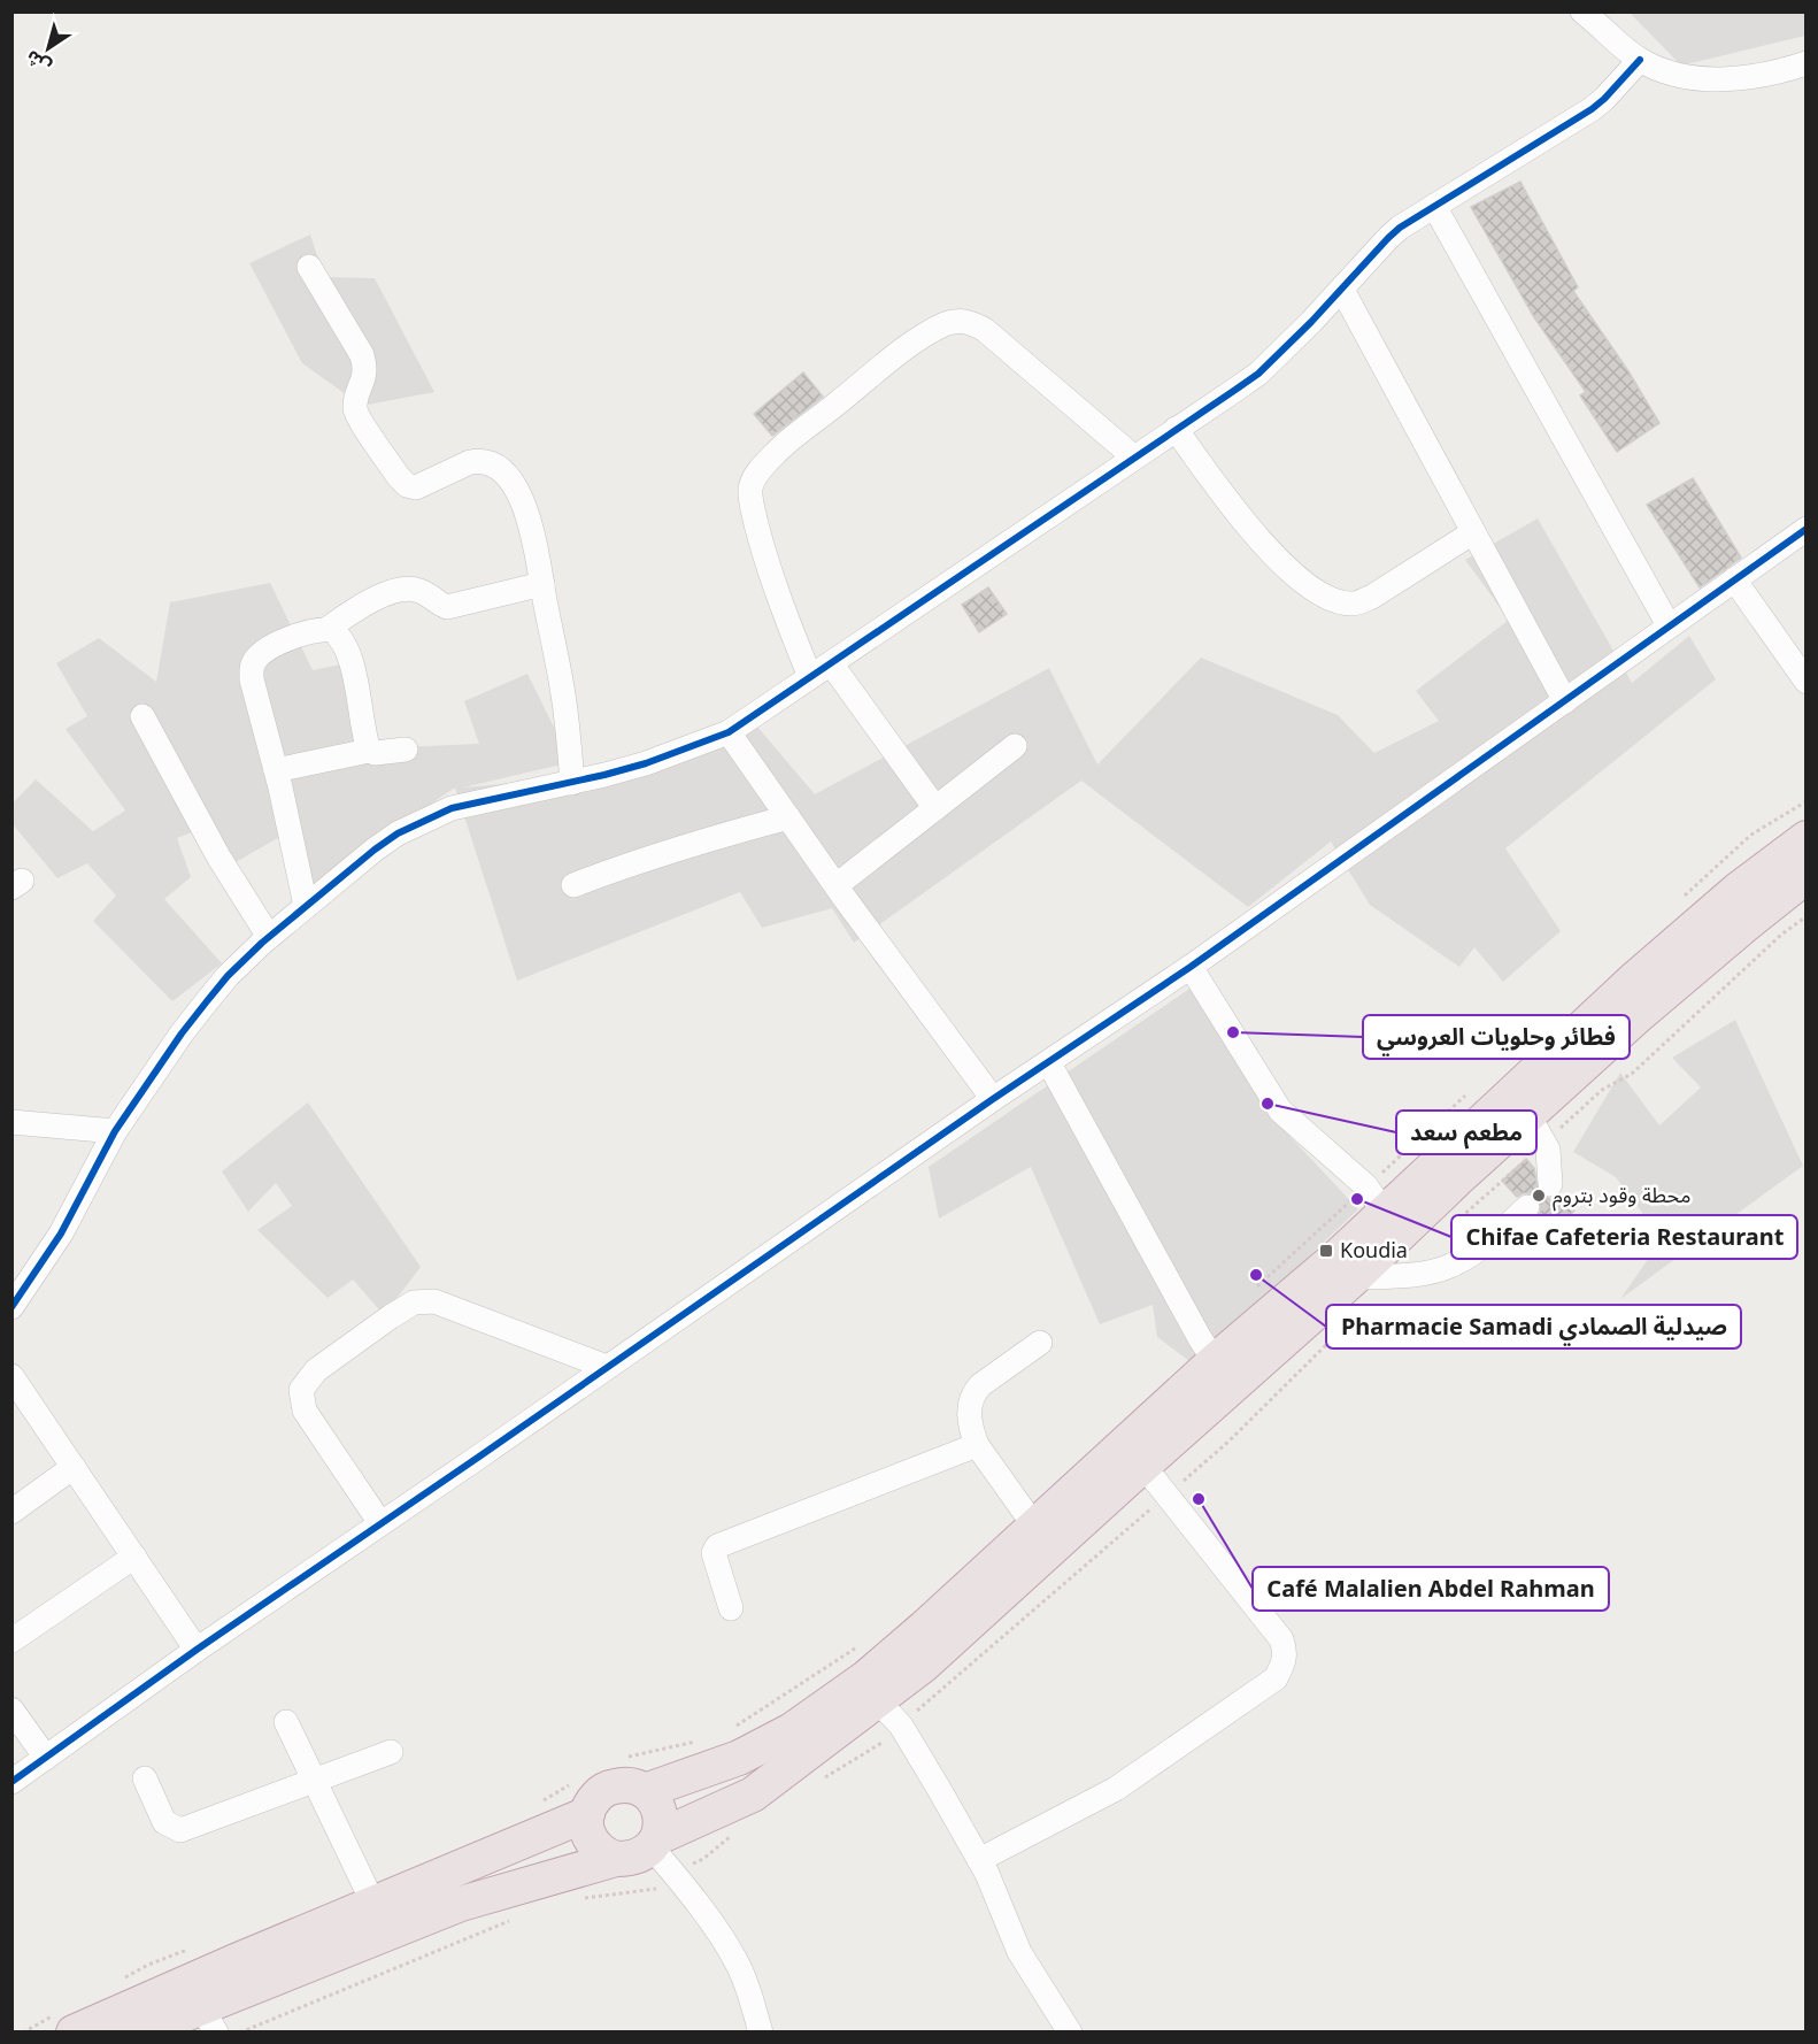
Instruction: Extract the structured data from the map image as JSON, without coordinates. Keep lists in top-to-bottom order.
{
  "places": {
    "other": [
      "فطائر وحلويات العروسي",
      "مطعم سعد",
      "محطة وقود بتروم",
      "Chifae Cafeteria Restaurant",
      "Pharmacie Samadi صيدلية الصمادي",
      "Café Malalien Abdel Rahman"
    ],
    "transit": ["Koudia"]
  },
  "north": "bottom left"
}
